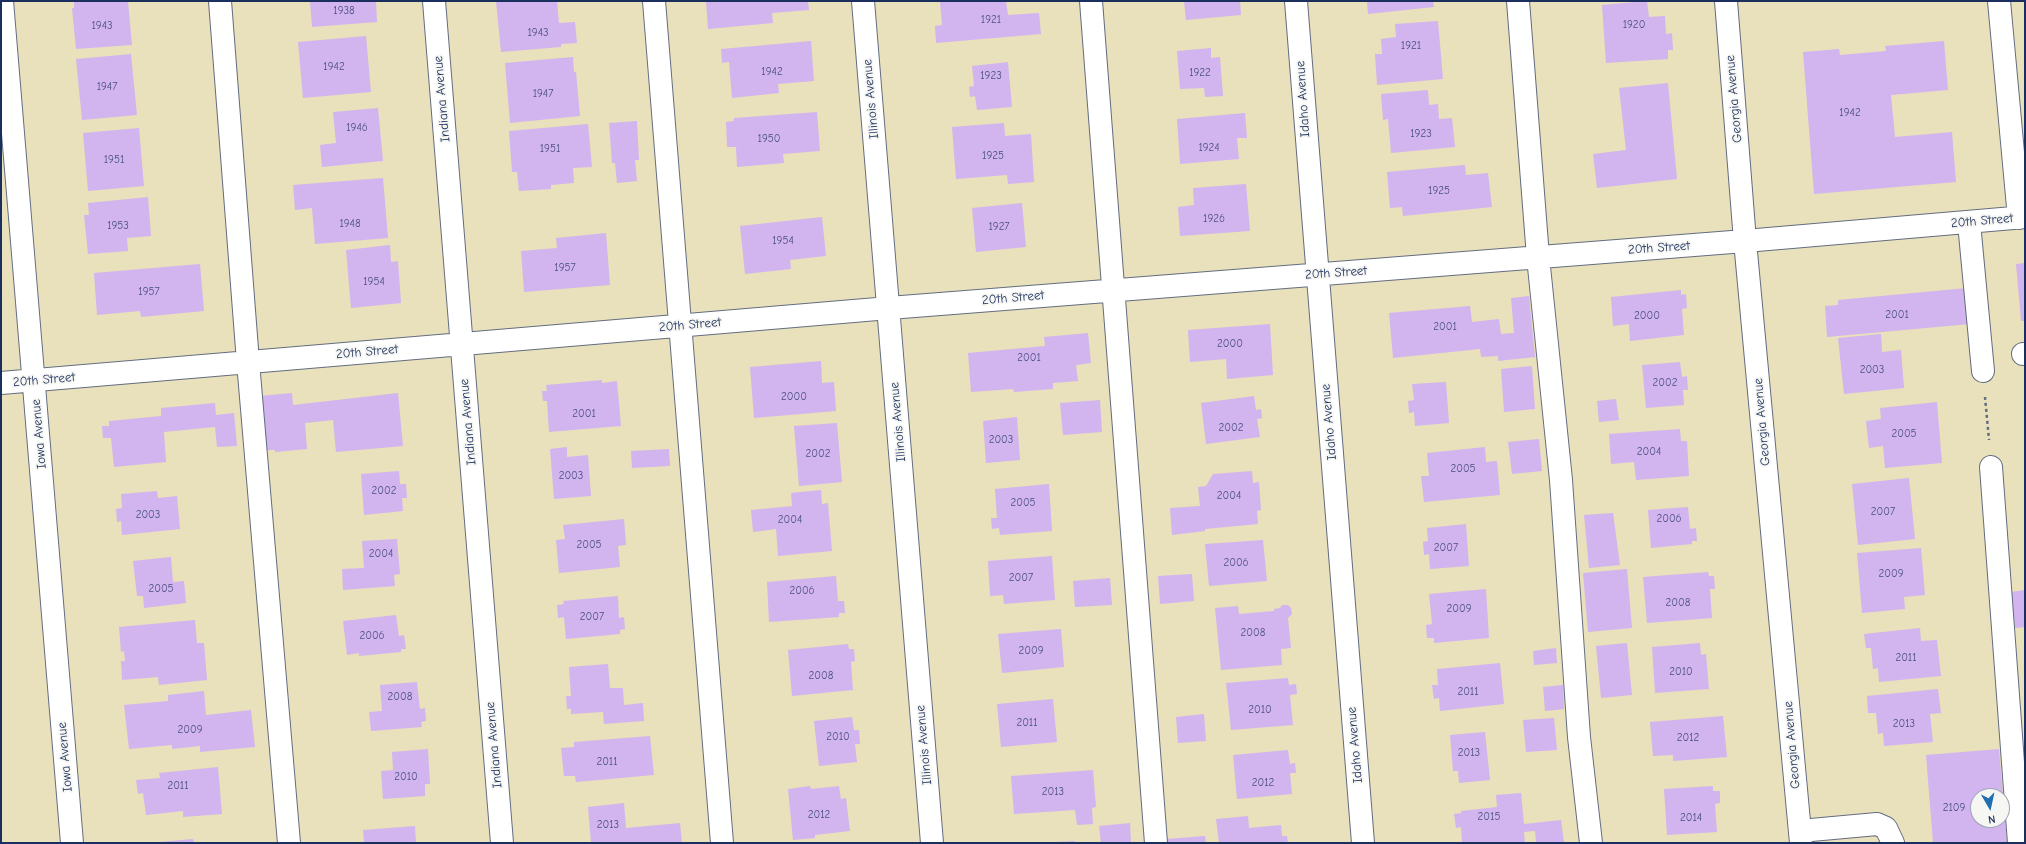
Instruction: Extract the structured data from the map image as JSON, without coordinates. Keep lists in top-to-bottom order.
{
  "streets": {
    "street": [
      "Indiana Avenue",
      "Illinois Avenue",
      "Idaho Avenue",
      "Georgia Avenue",
      "20th Street",
      "Iowa Avenue"
    ]
  },
  "crossings": [
    ["Indiana Avenue", "20th Street"],
    ["Illinois Avenue", "20th Street"],
    ["Idaho Avenue", "20th Street"],
    ["Georgia Avenue", "20th Street"],
    ["20th Street", "Iowa Avenue"]
  ],
  "house_numbers": [
    "1938",
    "1921",
    "1920",
    "1943",
    "1943",
    "1921",
    "1942",
    "1942",
    "1922",
    "1923",
    "1947",
    "1947",
    "1942",
    "1946",
    "1923",
    "1950",
    "1924",
    "1951",
    "1925",
    "1951",
    "1925",
    "1926",
    "1948",
    "1953",
    "1927",
    "1954",
    "1957",
    "1954",
    "1957",
    "2001",
    "2000",
    "2001",
    "2000",
    "2001",
    "2003",
    "2002",
    "2000",
    "2001",
    "2002",
    "2005",
    "2003",
    "2004",
    "2002",
    "2005",
    "2003",
    "2002",
    "2004",
    "2005",
    "2007",
    "2003",
    "2006",
    "2004",
    "2005",
    "2007",
    "2004",
    "2006",
    "2009",
    "2007",
    "2005",
    "2006",
    "2008",
    "2009",
    "2007",
    "2008",
    "2006",
    "2009",
    "2011",
    "2010",
    "2008",
    "2011",
    "2008",
    "2010",
    "2011",
    "2013",
    "2009",
    "2010",
    "2012",
    "2013",
    "2011",
    "2010",
    "2012",
    "2011",
    "2013",
    "2109",
    "2012",
    "2015",
    "2014",
    "2013"
  ],
  "north": "bottom"
}
